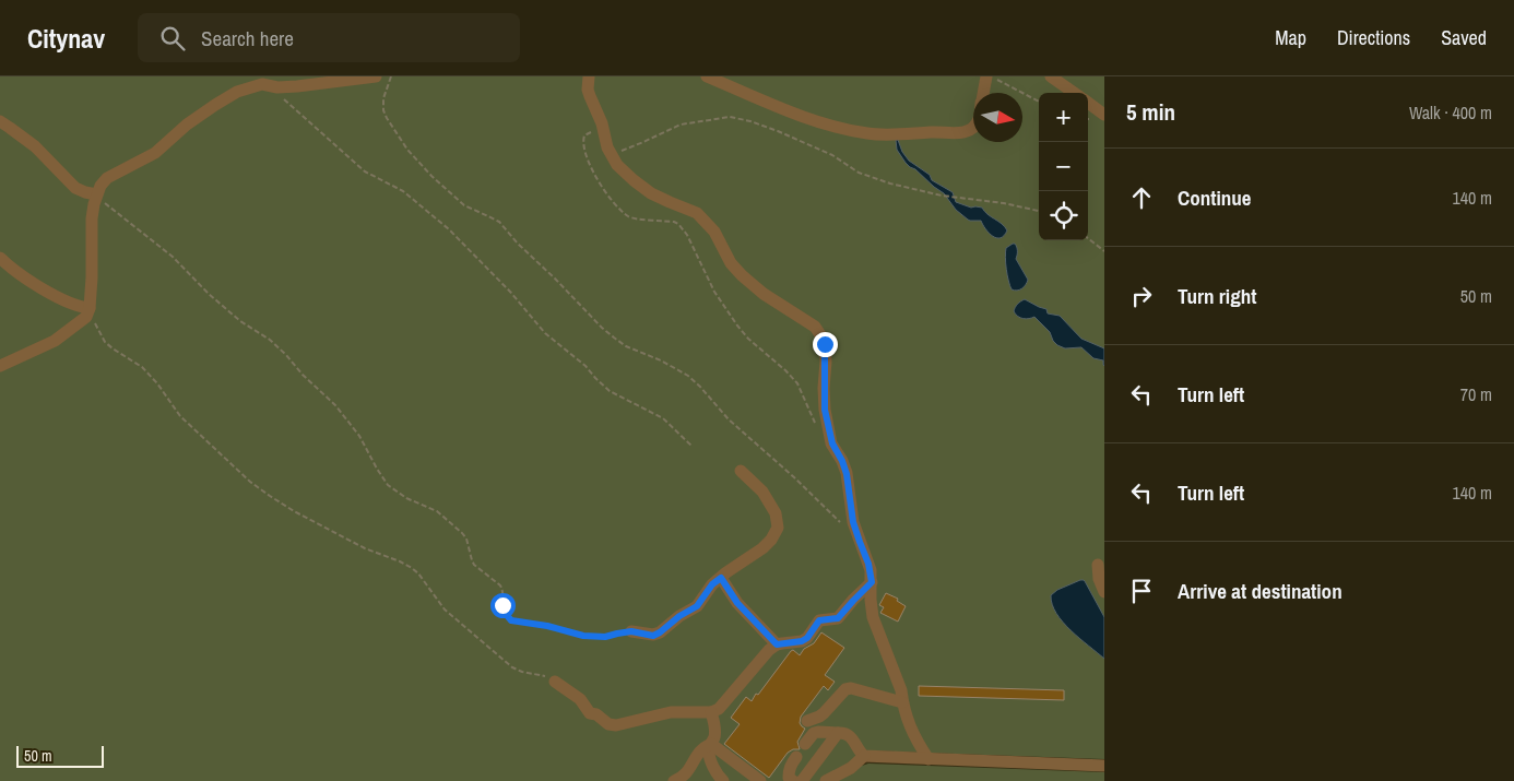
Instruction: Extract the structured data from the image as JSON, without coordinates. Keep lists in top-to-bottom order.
{
  "scale_bar": "50 m",
  "north": "right",
  "page": {
    "header": "Citynav",
    "search": "Search here",
    "nav": ["Map", "Directions", "Saved"],
    "heading": ["5 min", "Walk · 400 m"],
    "map_buttons": ["+", "−"],
    "list": [
      ["Continue", "140 m"],
      ["Turn right", "50 m"],
      ["Turn left", "70 m"],
      ["Turn left", "140 m"],
      "Arrive at destination"
    ],
    "scale": "50 m"
  }
}
